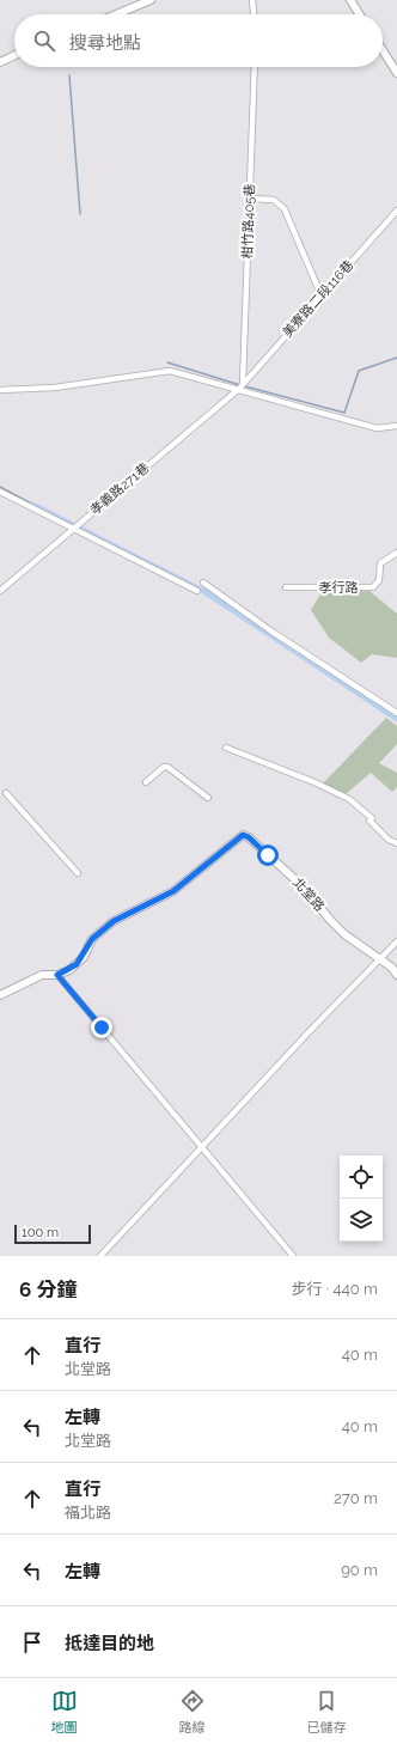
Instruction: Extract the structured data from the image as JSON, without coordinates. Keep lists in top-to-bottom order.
{
  "streets": {
    "street": [
      "柑竹路405巷",
      "美寮路二段116巷",
      "孝義路271巷",
      "孝行路",
      "北堂路"
    ]
  },
  "crossings": [
    ["柑竹路405巷", "美寮路二段116巷"],
    ["柑竹路405巷", "孝義路271巷"],
    ["美寮路二段116巷", "孝義路271巷"]
  ],
  "scale_bar": "100 m",
  "page": {
    "search": "搜尋地點",
    "scale": "100 m",
    "heading": ["6 分鐘", "步行 · 440 m"],
    "list": [
      ["直行", "北堂路", "40 m"],
      ["左轉", "北堂路", "40 m"],
      ["直行", "福北路", "270 m"],
      ["左轉", "90 m"],
      "抵達目的地"
    ],
    "nav": ["地圖", "路線", "已儲存"]
  }
}
